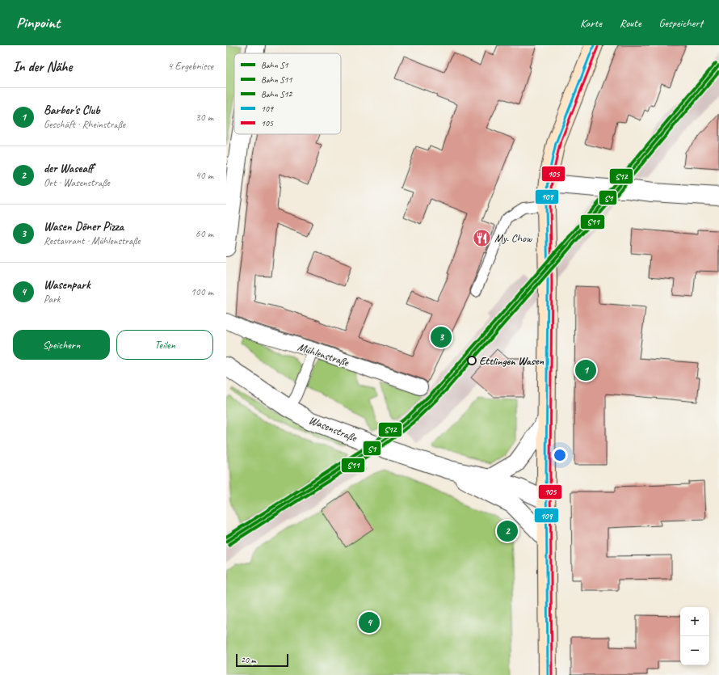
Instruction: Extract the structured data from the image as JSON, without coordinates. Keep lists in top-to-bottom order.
{
  "streets": {
    "street": ["Mühlenstraße", "Wasenstraße"]
  },
  "places": {
    "restaurant": ["My. Chow"],
    "other": ["Ettlingen Wasen"]
  },
  "lines": [
    "transit line 109",
    "transit line 105",
    "rail line S12",
    "rail line S1",
    "rail line S11"
  ],
  "legend": [
    "Bahn S1",
    "Bahn S11",
    "Bahn S12",
    "109",
    "105"
  ],
  "scale_bar": "20 m",
  "page": {
    "header": "Pinpoint",
    "nav": ["Karte", "Route", "Gespeichert"],
    "heading": ["In der Nähe", "4 Ergebnisse"],
    "list": [
      {
        "mark": "1",
        "name": "Barber's Club",
        "note": "Geschäft · Rheinstraße",
        "value": "30 m"
      },
      {
        "mark": "2",
        "name": "der Waseaff",
        "note": "Ort · Wasenstraße",
        "value": "40 m"
      },
      {
        "mark": "3",
        "name": "Wasen Döner Pizza",
        "note": "Restaurant · Mühlenstraße",
        "value": "60 m"
      },
      {
        "mark": "4",
        "name": "Wasenpark",
        "note": "Park",
        "value": "100 m"
      }
    ],
    "buttons": ["Speichern", "Teilen"],
    "pins": [
      "3",
      "1",
      "2",
      "4"
    ],
    "map_buttons": ["+", "−"],
    "scale": "20 m"
  }
}
